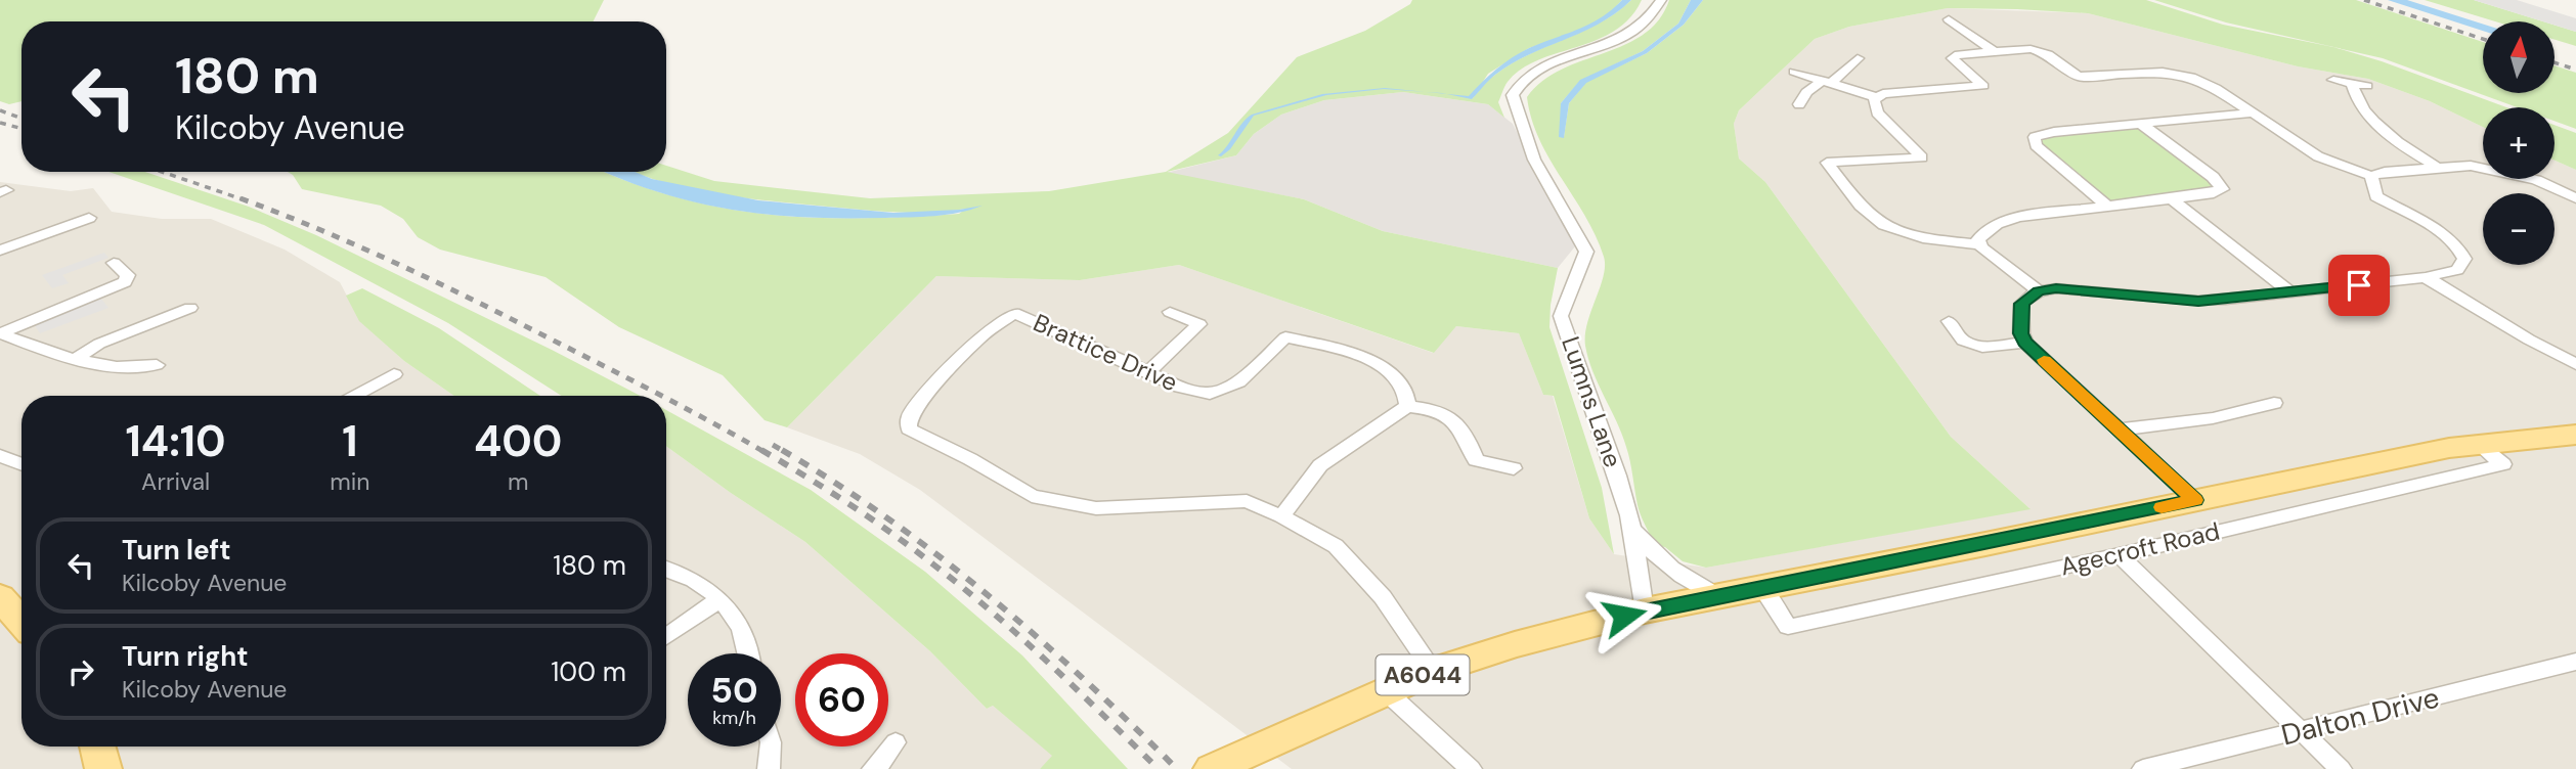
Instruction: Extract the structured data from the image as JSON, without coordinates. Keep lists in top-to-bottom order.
{
  "streets": {
    "main road": ["Agecroft Road", "A6044"],
    "street": ["Brattice Drive", "Lumns Lane", "Dalton Drive"]
  },
  "crossings": [
    ["Brattice Drive", "Agecroft Road"],
    ["Lumns Lane", "Agecroft Road"]
  ],
  "north": "top",
  "page": {
    "map_buttons": ["+", "−"],
    "turn": ["180 m", "Kilcoby Avenue"],
    "eta": [
      "14:10",
      "Arrival",
      "1",
      "min",
      "400",
      "m"
    ],
    "list": [
      {
        "name": "Turn left",
        "note": "Kilcoby Avenue",
        "value": "180 m"
      },
      {
        "name": "Turn right",
        "note": "Kilcoby Avenue",
        "value": "100 m"
      }
    ],
    "speed": "50 km/h",
    "limit": "60"
  }
}
